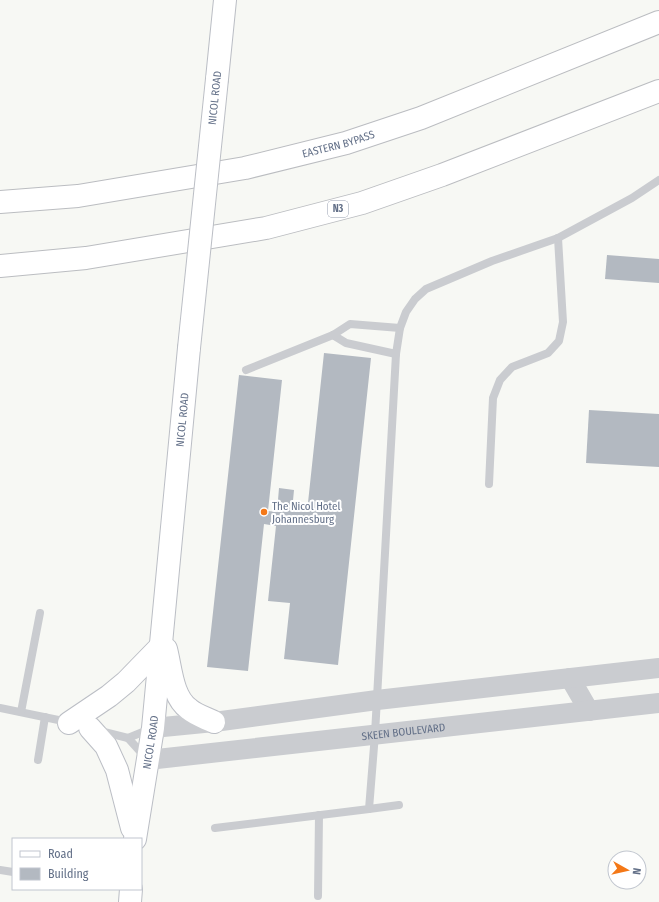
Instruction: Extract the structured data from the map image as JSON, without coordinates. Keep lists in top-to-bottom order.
{
  "streets": {
    "main road": ["NICOL ROAD", "EASTERN BYPASS", "N3"],
    "street": ["SKEEN BOULEVARD"]
  },
  "crossings": [
    ["NICOL ROAD", "SKEEN BOULEVARD"]
  ],
  "places": ["The Nicol Hotel Johannesburg"],
  "legend": ["Road", "Building"],
  "north": "right"
}
